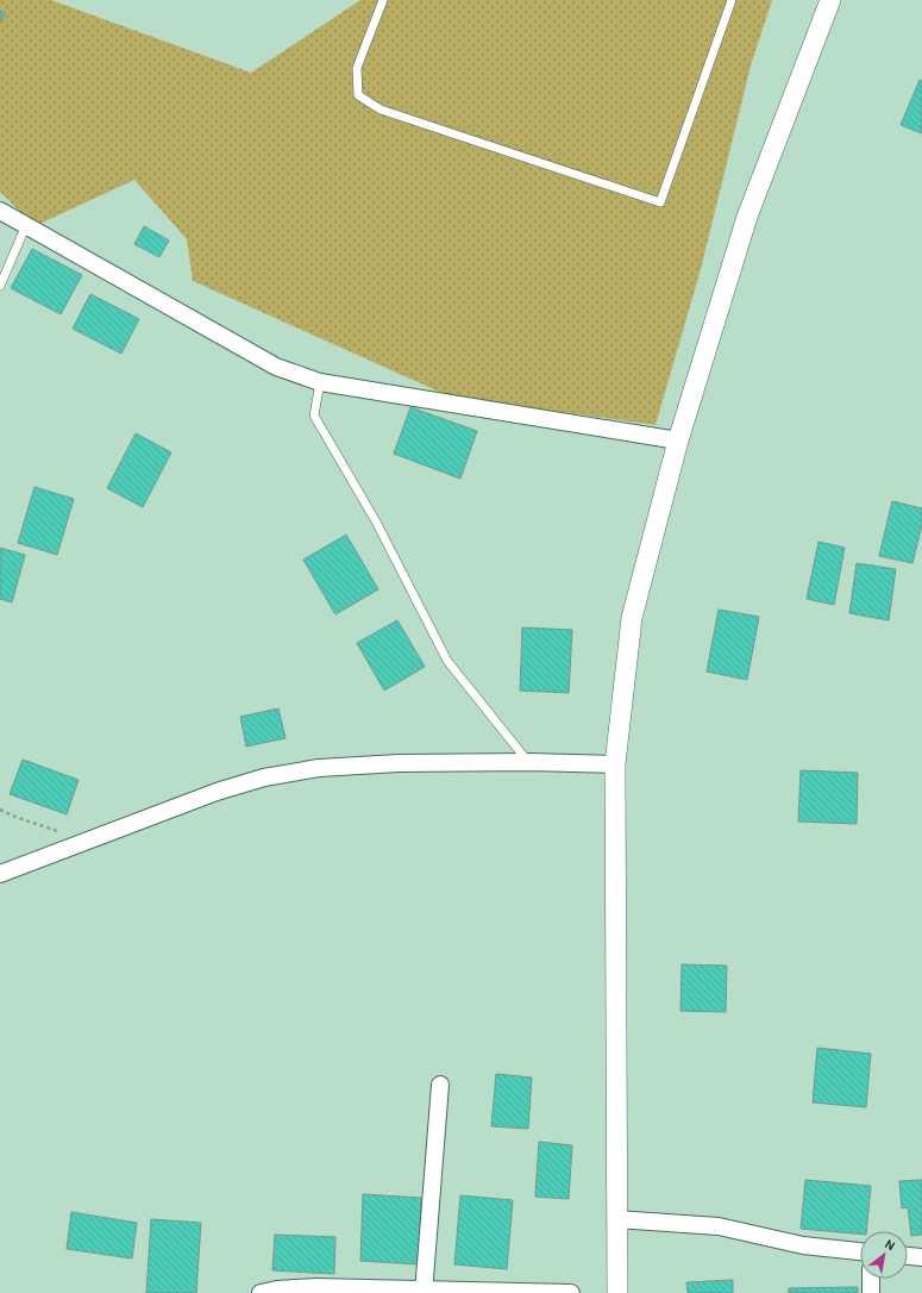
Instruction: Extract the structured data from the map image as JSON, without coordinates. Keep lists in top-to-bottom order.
{
  "north": "top right"
}
